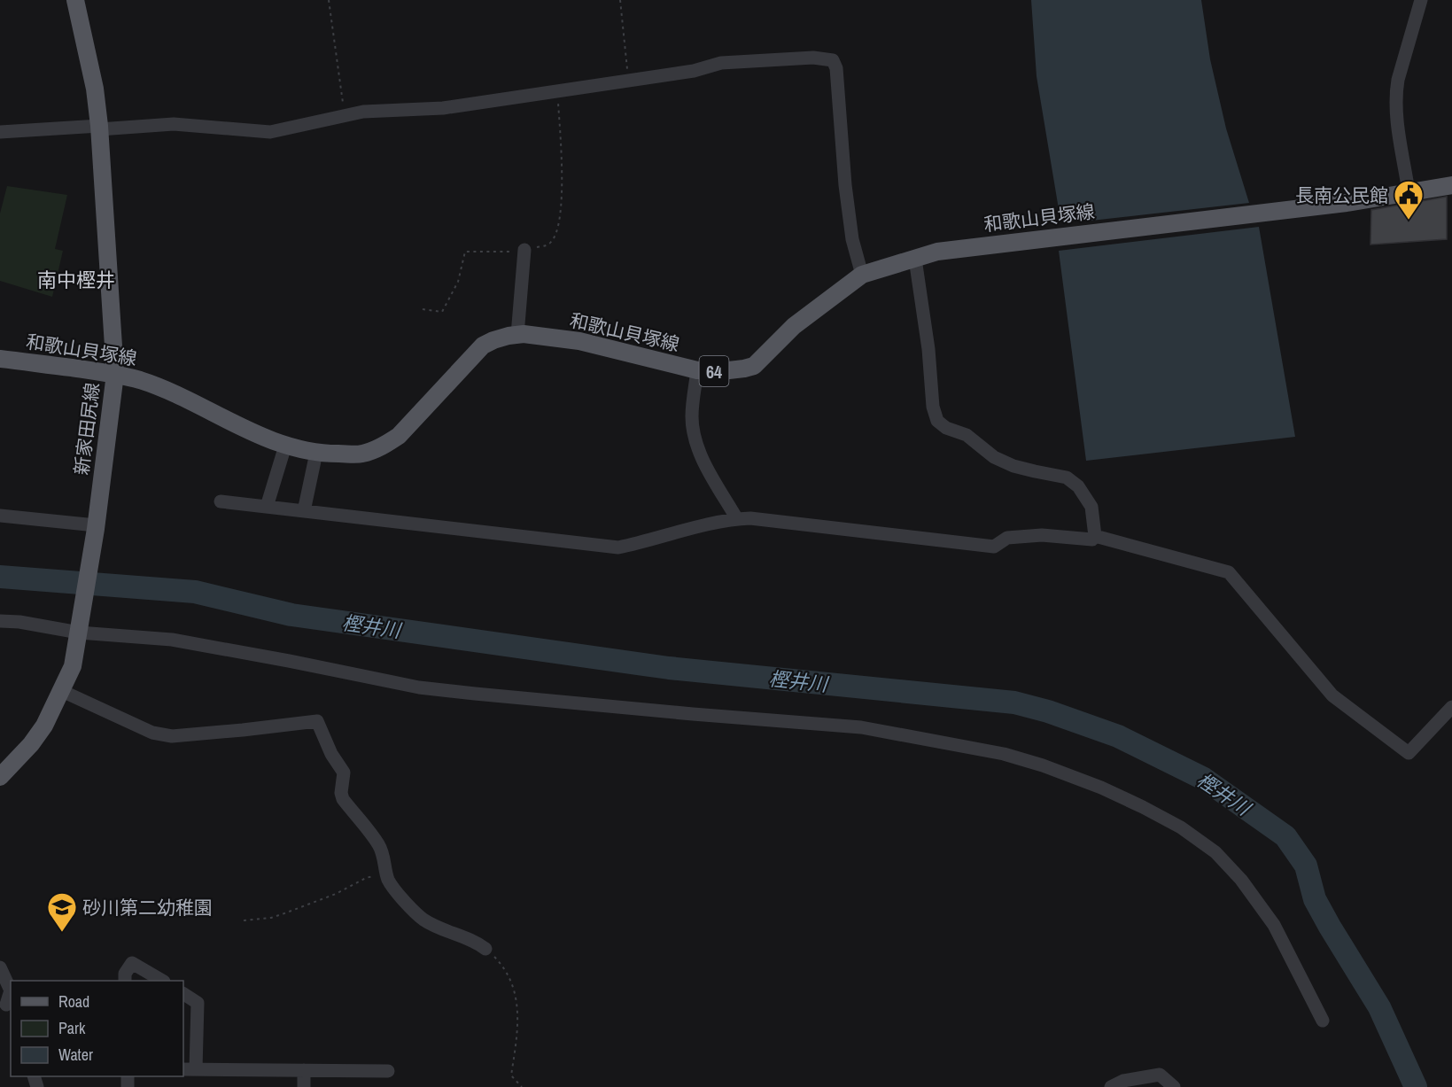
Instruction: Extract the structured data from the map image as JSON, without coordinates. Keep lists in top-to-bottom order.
{
  "streets": {
    "main road": ["和歌山貝塚線", "64", "新家田尻線"]
  },
  "crossings": [
    ["和歌山貝塚線", "新家田尻線"]
  ],
  "districts": ["南中樫井"],
  "water": ["樫井川"],
  "places": {
    "public building": ["長南公民館"],
    "school or university": ["砂川第二幼稚園"]
  },
  "legend": ["Road", "Park", "Water"]
}
